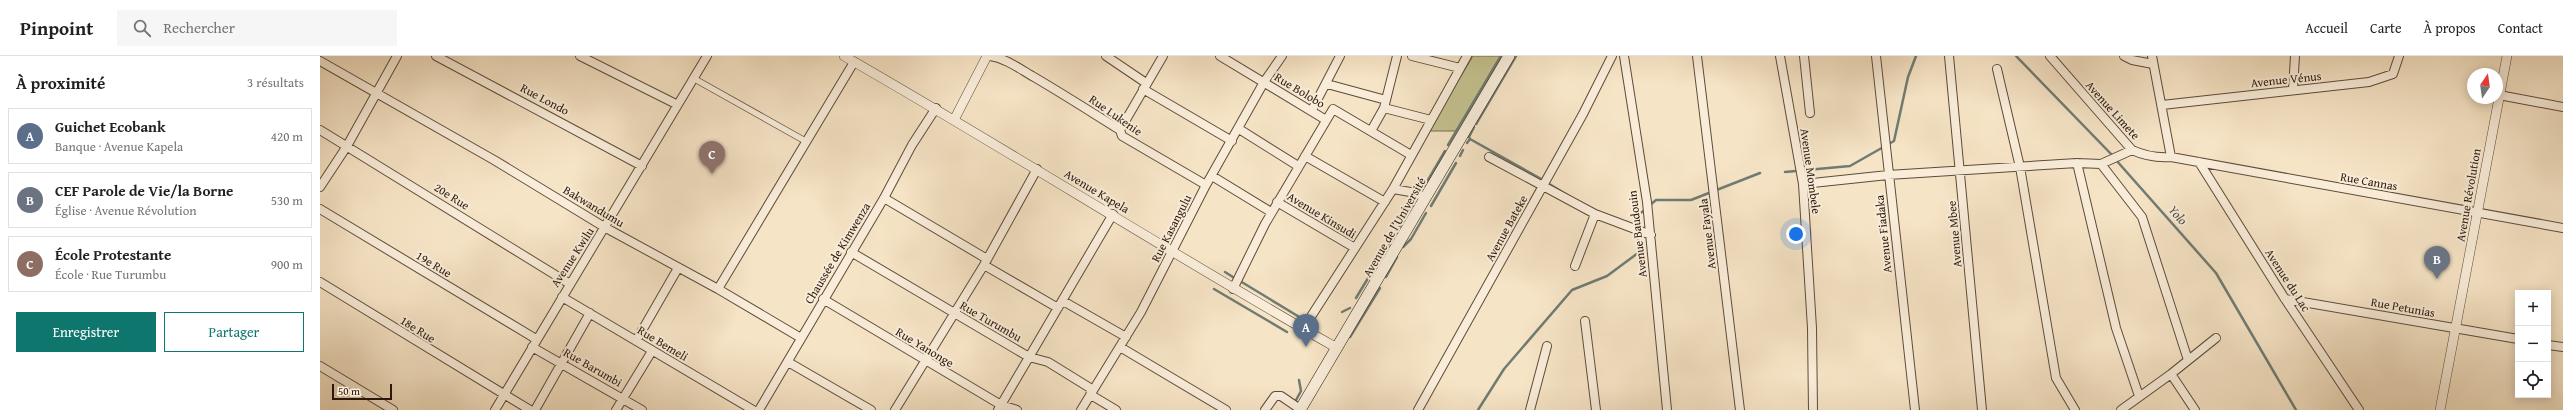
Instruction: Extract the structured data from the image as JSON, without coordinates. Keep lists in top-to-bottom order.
{
  "streets": {
    "main road": ["Avenue de l’Université"],
    "street": [
      "Avenue Vénus",
      "Rue Bolobo",
      "Rue Londo",
      "Avenue Limete",
      "Rue Lukenie",
      "Avenue Mombele",
      "Rue Cannas",
      "Avenue Kapela",
      "Avenue Révolution",
      "20e Rue",
      "Bakwandumu",
      "Avenue Kinsudi",
      "Rue Kasangulu",
      "Avenue Bateke",
      "Avenue Baudouin",
      "Avenue Fayala",
      "Avenue Fiadaka",
      "Avenue Mbee",
      "Chaussée de Kimwenza",
      "Avenue Kwilu",
      "19e Rue",
      "Avenue du Lac",
      "Rue Petunias",
      "Rue Turumbu",
      "18e Rue",
      "Rue Bemeli",
      "Rue Yanonge",
      "Rue Barumbi"
    ]
  },
  "crossings": [
    ["Rue Bolobo", "Rue Kasangulu"],
    ["Rue Londo", "Avenue Kwilu"],
    ["Avenue Limete", "Rue Cannas"],
    ["Rue Lukenie", "Rue Kasangulu"],
    ["Rue Cannas", "Avenue Révolution"],
    ["Rue Cannas", "Avenue du Lac"],
    ["Avenue Kapela", "Avenue de l’Université"],
    ["Avenue Kapela", "Rue Kasangulu"],
    ["Avenue Kapela", "Chaussée de Kimwenza"],
    ["Avenue Révolution", "Rue Petunias"],
    ["20e Rue", "Avenue Kwilu"],
    ["Bakwandumu", "Chaussée de Kimwenza"],
    ["Bakwandumu", "Avenue Kwilu"],
    ["Avenue Kinsudi", "Rue Kasangulu"],
    ["Rue Kasangulu", "Rue Turumbu"],
    ["Chaussée de Kimwenza", "Rue Turumbu"],
    ["Chaussée de Kimwenza", "Rue Yanonge"],
    ["Avenue Kwilu", "19e Rue"],
    ["Avenue Kwilu", "18e Rue"],
    ["Avenue Kwilu", "Rue Bemeli"],
    ["Avenue Kwilu", "Rue Barumbi"],
    ["19e Rue", "Rue Barumbi"],
    ["Avenue du Lac", "Rue Petunias"]
  ],
  "water": ["Yolo"],
  "scale_bar": "50 m",
  "north": "top",
  "page": {
    "header": "Pinpoint",
    "search": "Rechercher",
    "nav": [
      "Accueil",
      "Carte",
      "À propos",
      "Contact"
    ],
    "heading": ["À proximité", "3 résultats"],
    "list": [
      {
        "mark": "A",
        "name": "Guichet Ecobank",
        "note": "Banque · Avenue Kapela",
        "value": "420 m"
      },
      {
        "mark": "B",
        "name": "CEF Parole de Vie/la Borne",
        "note": "Église · Avenue Révolution",
        "value": "530 m"
      },
      {
        "mark": "C",
        "name": "École Protestante",
        "note": "École · Rue Turumbu",
        "value": "900 m"
      }
    ],
    "pins": ["C", "B", "A"],
    "map_buttons": ["+", "−"],
    "buttons": ["Enregistrer", "Partager"],
    "scale": "50 m"
  }
}
